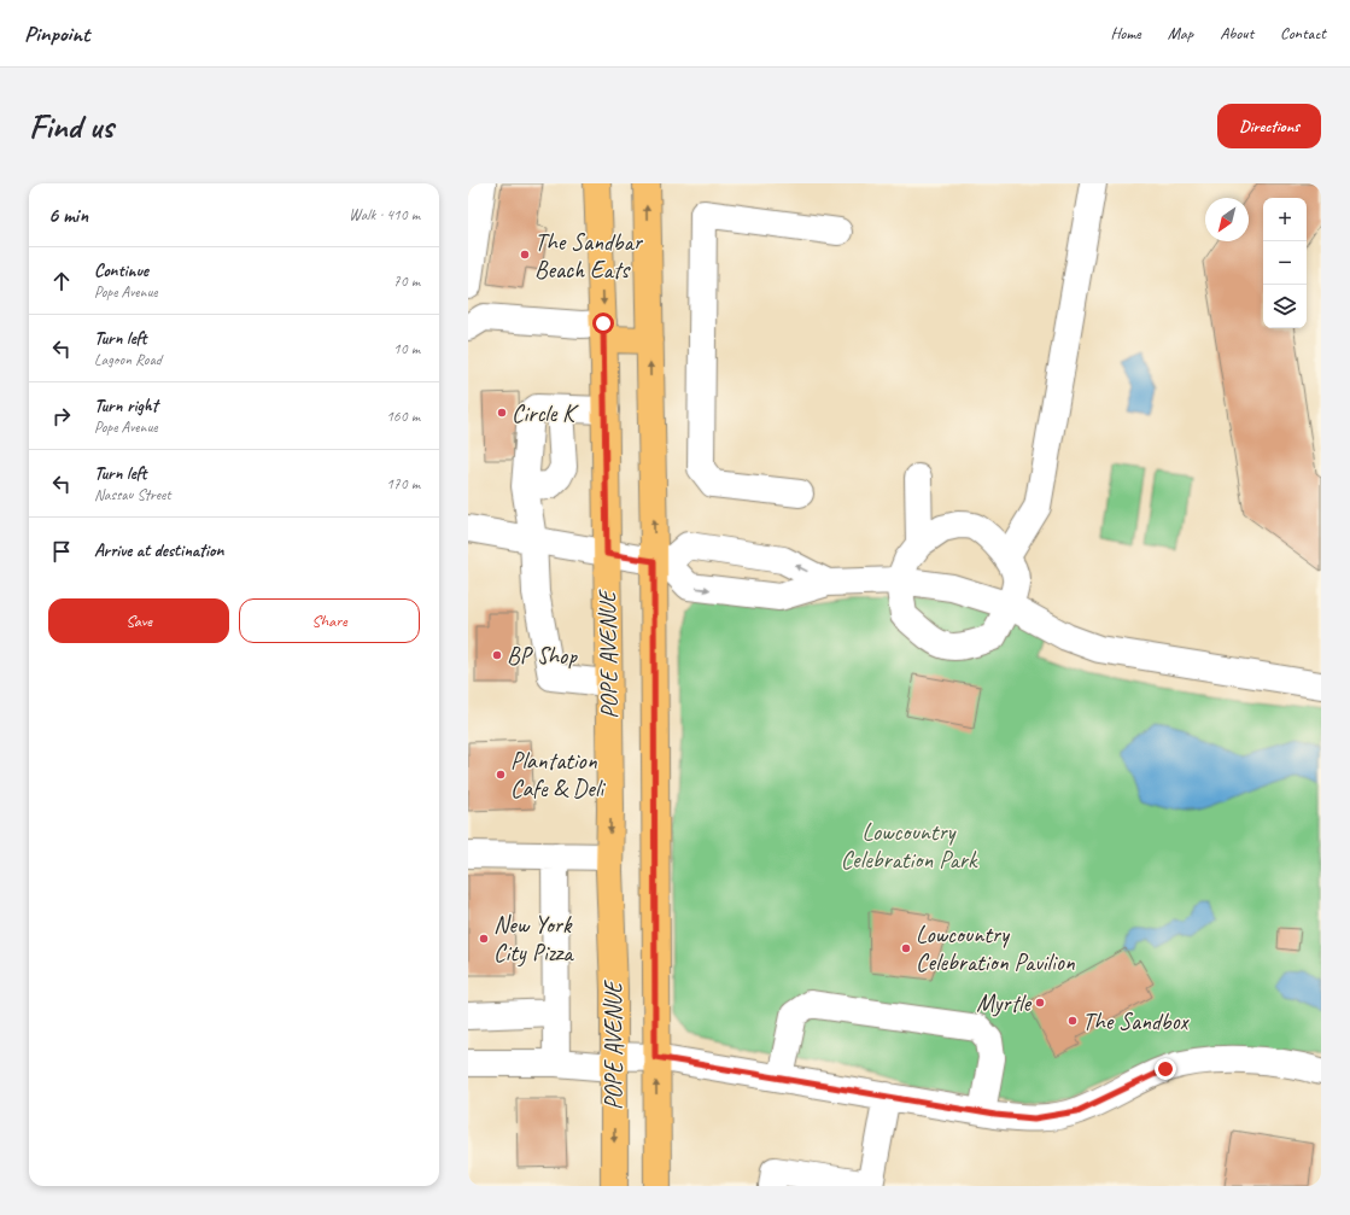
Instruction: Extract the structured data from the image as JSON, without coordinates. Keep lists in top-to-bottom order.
{
  "streets": {
    "main road": ["POPE AVENUE"]
  },
  "parks": ["Lowcountry Celebration Park"],
  "places": [
    "The Sandbar Beach Eats",
    "Circle K",
    "BP Shop",
    "Plantation Cafe & Deli",
    "New York City Pizza",
    "Lowcountry Celebration Pavilion",
    "Myrtle",
    "The Sandbox"
  ],
  "north": "bottom left",
  "page": {
    "header": "Pinpoint",
    "nav": [
      "Home",
      "Map",
      "About",
      "Contact"
    ],
    "buttons": [
      "Directions",
      ["Save", "Share"]
    ],
    "title": "Find us",
    "heading": ["6 min", "Walk · 410 m"],
    "map_buttons": ["+", "−"],
    "list": [
      ["Continue", "Pope Avenue", "70 m"],
      ["Turn left", "Lagoon Road", "10 m"],
      ["Turn right", "Pope Avenue", "160 m"],
      ["Turn left", "Nassau Street", "170 m"],
      "Arrive at destination"
    ]
  }
}
